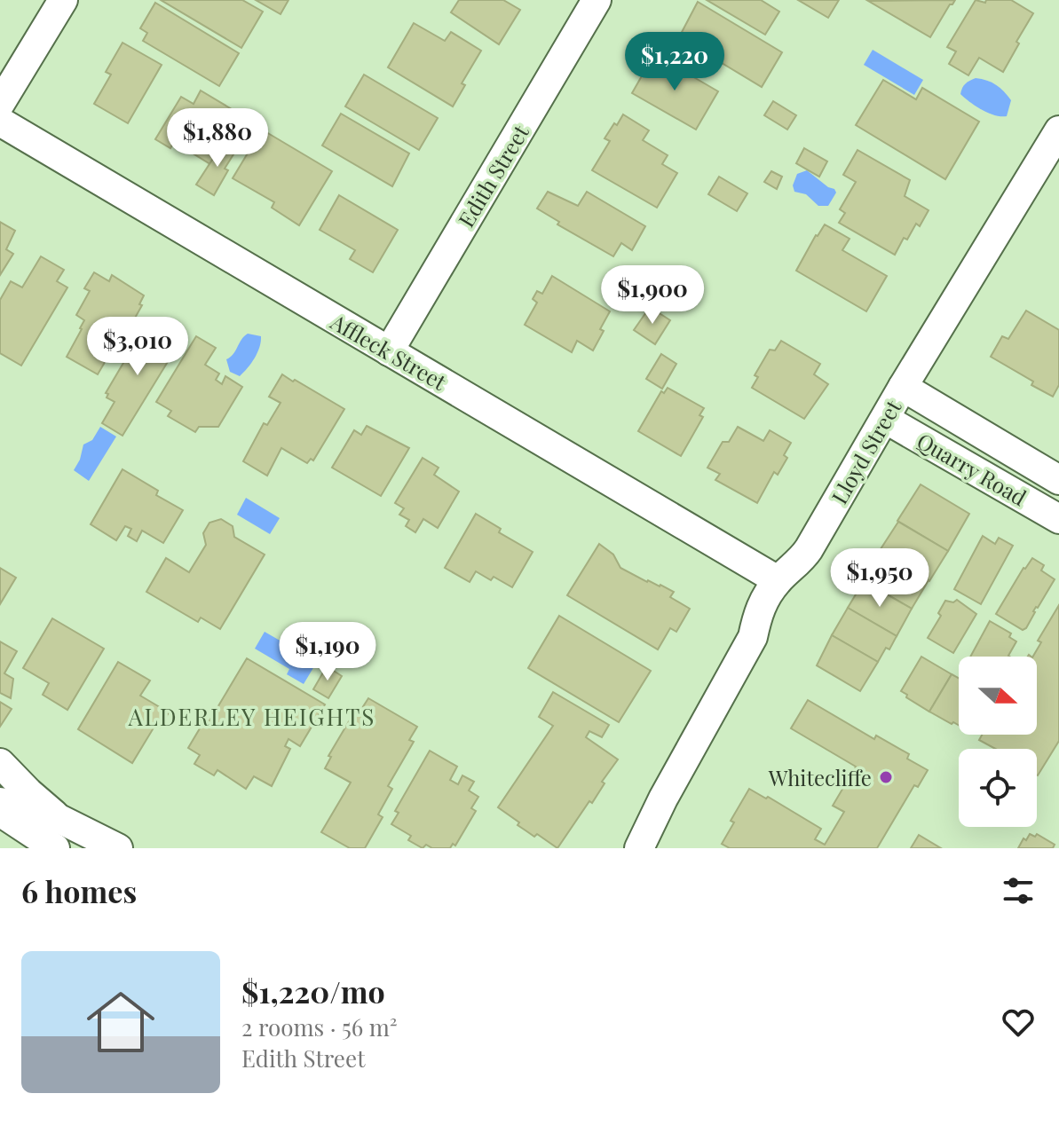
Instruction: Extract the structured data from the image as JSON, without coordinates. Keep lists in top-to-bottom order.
{
  "streets": {
    "street": [
      "Edith Street",
      "Affleck Street",
      "Lloyd Street",
      "Quarry Road"
    ]
  },
  "crossings": [
    ["Edith Street", "Affleck Street"],
    ["Affleck Street", "Lloyd Street"],
    ["Lloyd Street", "Quarry Road"]
  ],
  "districts": ["ALDERLEY HEIGHTS"],
  "places": ["Whitecliffe"],
  "north": "right",
  "page": {
    "price": [
      "$1,220",
      "$1,880",
      "$1,900",
      "$3,010",
      "$1,950",
      "$1,190"
    ],
    "heading": "6 homes",
    "list": [
      {
        "name": "$1,220/mo",
        "note": "2 rooms · 56 m² · Edith Street"
      }
    ]
  }
}
